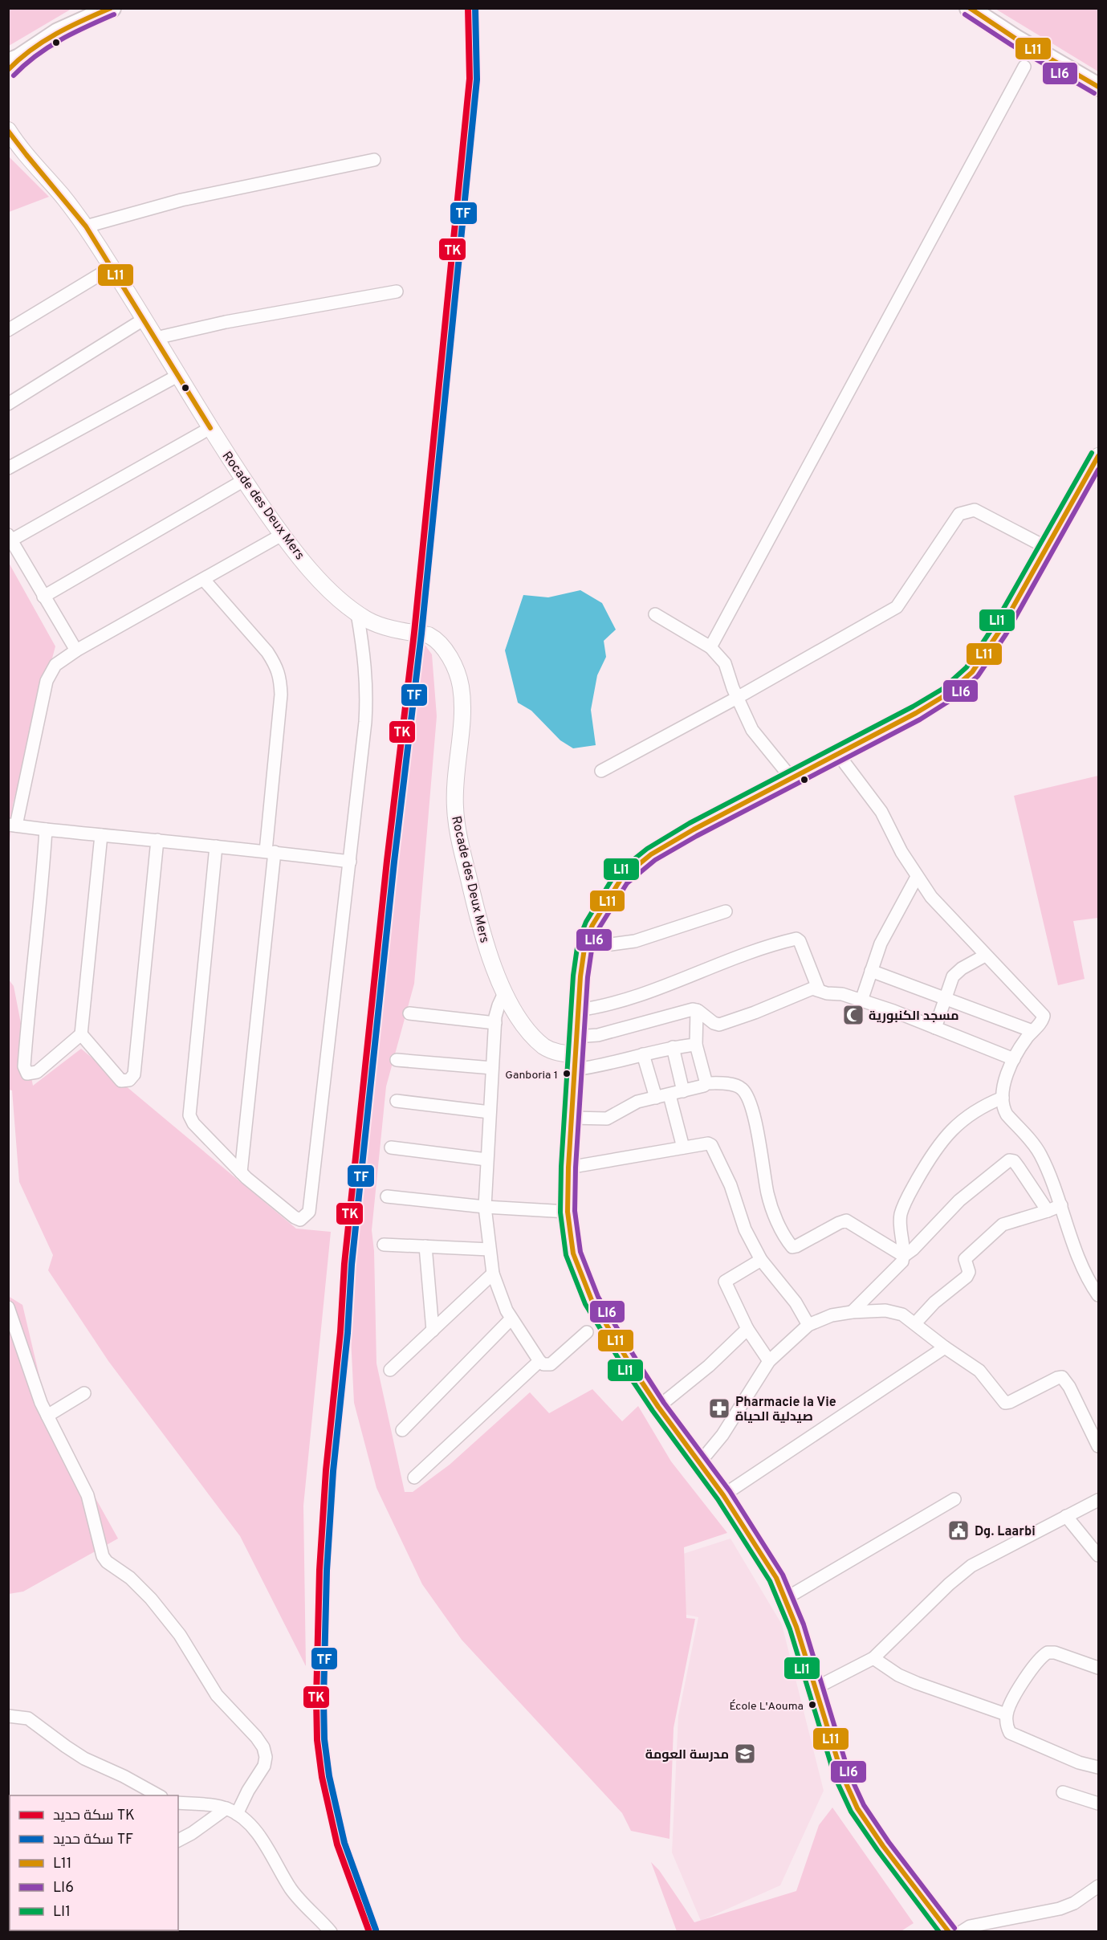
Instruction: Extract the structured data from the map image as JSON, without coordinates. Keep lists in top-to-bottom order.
{
  "streets": {
    "main road": ["Rocade des Deux Mers"]
  },
  "places": {
    "mosque": ["مسجد الكنبورية"],
    "other": ["Ganboria 1", "École L'Aouma"],
    "pharmacy": ["Pharmacie la Vie صيدلية الحياة"],
    "public building": ["Dg. Laarbi"],
    "school or university": ["مدرسة العومة"]
  },
  "lines": [
    "rail line TK",
    "rail line TF",
    "transit line L11",
    "transit line LI6",
    "transit line LI1"
  ],
  "legend": [
    "سكة حديد TK",
    "سكة حديد TF",
    "L11",
    "LI6",
    "LI1"
  ]
}
